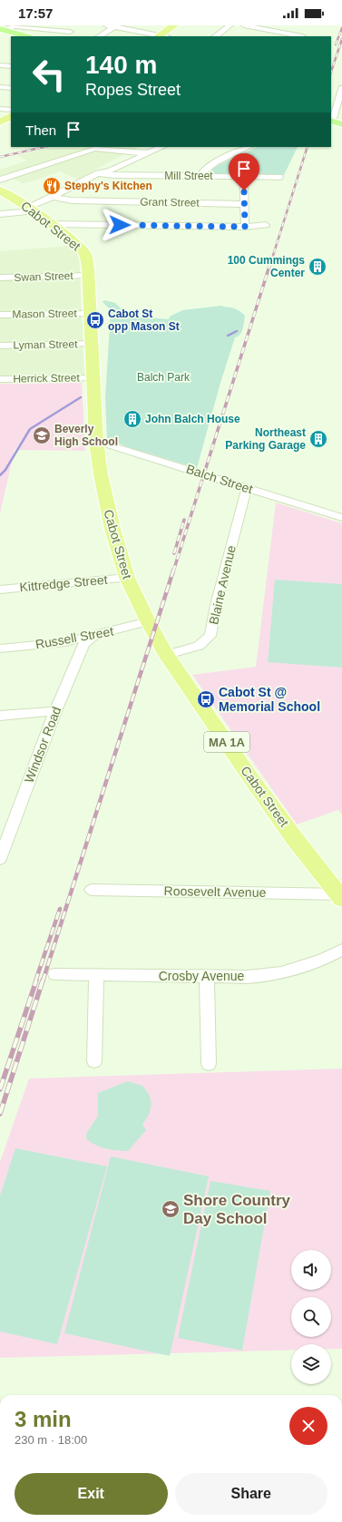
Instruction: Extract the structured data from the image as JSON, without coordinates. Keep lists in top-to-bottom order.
{
  "streets": {
    "highway": ["Cabot Street", "MA 1A"],
    "street": [
      "Mill Street",
      "Grant Street",
      "Swan Street",
      "Mason Street",
      "Lyman Street",
      "Herrick Street",
      "Balch Street",
      "Kittredge Street",
      "Blaine Avenue",
      "Russell Street",
      "Windsor Road",
      "Roosevelt Avenue",
      "Crosby Avenue"
    ]
  },
  "crossings": [
    ["Cabot Street", "Swan Street"],
    ["Cabot Street", "Mason Street"],
    ["Cabot Street", "Lyman Street"],
    ["Cabot Street", "Herrick Street"],
    ["Cabot Street", "Balch Street"],
    ["Cabot Street", "Kittredge Street"],
    ["Cabot Street", "Blaine Avenue"],
    ["Cabot Street", "Russell Street"],
    ["Cabot Street", "Roosevelt Avenue"],
    ["Balch Street", "Blaine Avenue"],
    ["Russell Street", "Windsor Road"]
  ],
  "parks": ["Balch Park"],
  "places": {
    "restaurant": ["Stephy's Kitchen"],
    "building": ["100 Cummings Center", "John Balch House", "Northeast Parking Garage"],
    "bus stop": ["Cabot St opp Mason St", "Cabot St @ Memorial School"],
    "school or university": ["Beverly High School", "Shore Country Day School"]
  },
  "page": {
    "status": "17:57",
    "turn": ["140 m", "Ropes Street"],
    "then": "Then",
    "heading": ["3 min", "230 m · 18:00"],
    "buttons": ["Exit", "Share"]
  }
}
